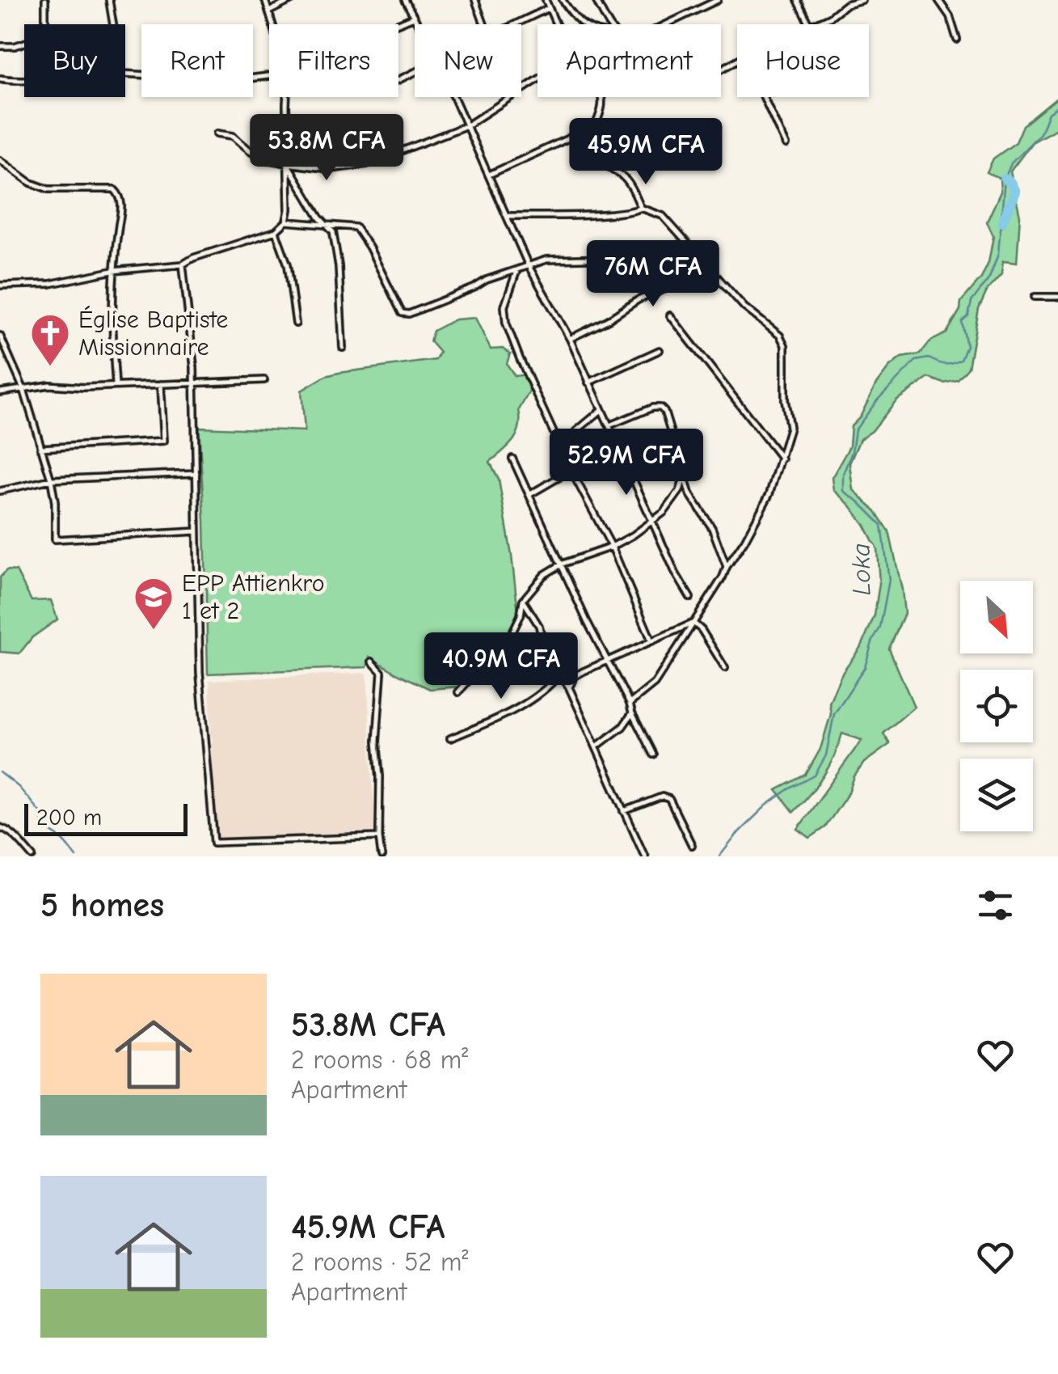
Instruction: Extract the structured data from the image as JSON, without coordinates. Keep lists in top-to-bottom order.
{
  "water": ["Loka"],
  "places": {
    "church": ["Église Baptiste Missionnaire"],
    "school or university": ["EPP Attienkro 1 et 2"]
  },
  "scale_bar": "200 m",
  "north": "bottom right",
  "page": {
    "chip": [
      "Buy",
      "Rent",
      "Filters",
      "New",
      "Apartment",
      "House"
    ],
    "price": [
      "53.8M CFA",
      "45.9M CFA",
      "76M CFA",
      "52.9M CFA",
      "40.9M CFA"
    ],
    "scale": "200 m",
    "heading": "5 homes",
    "list": [
      {
        "name": "53.8M CFA",
        "note": "2 rooms · 68 m² · Apartment"
      },
      {
        "name": "45.9M CFA",
        "note": "2 rooms · 52 m² · Apartment"
      }
    ]
  }
}
